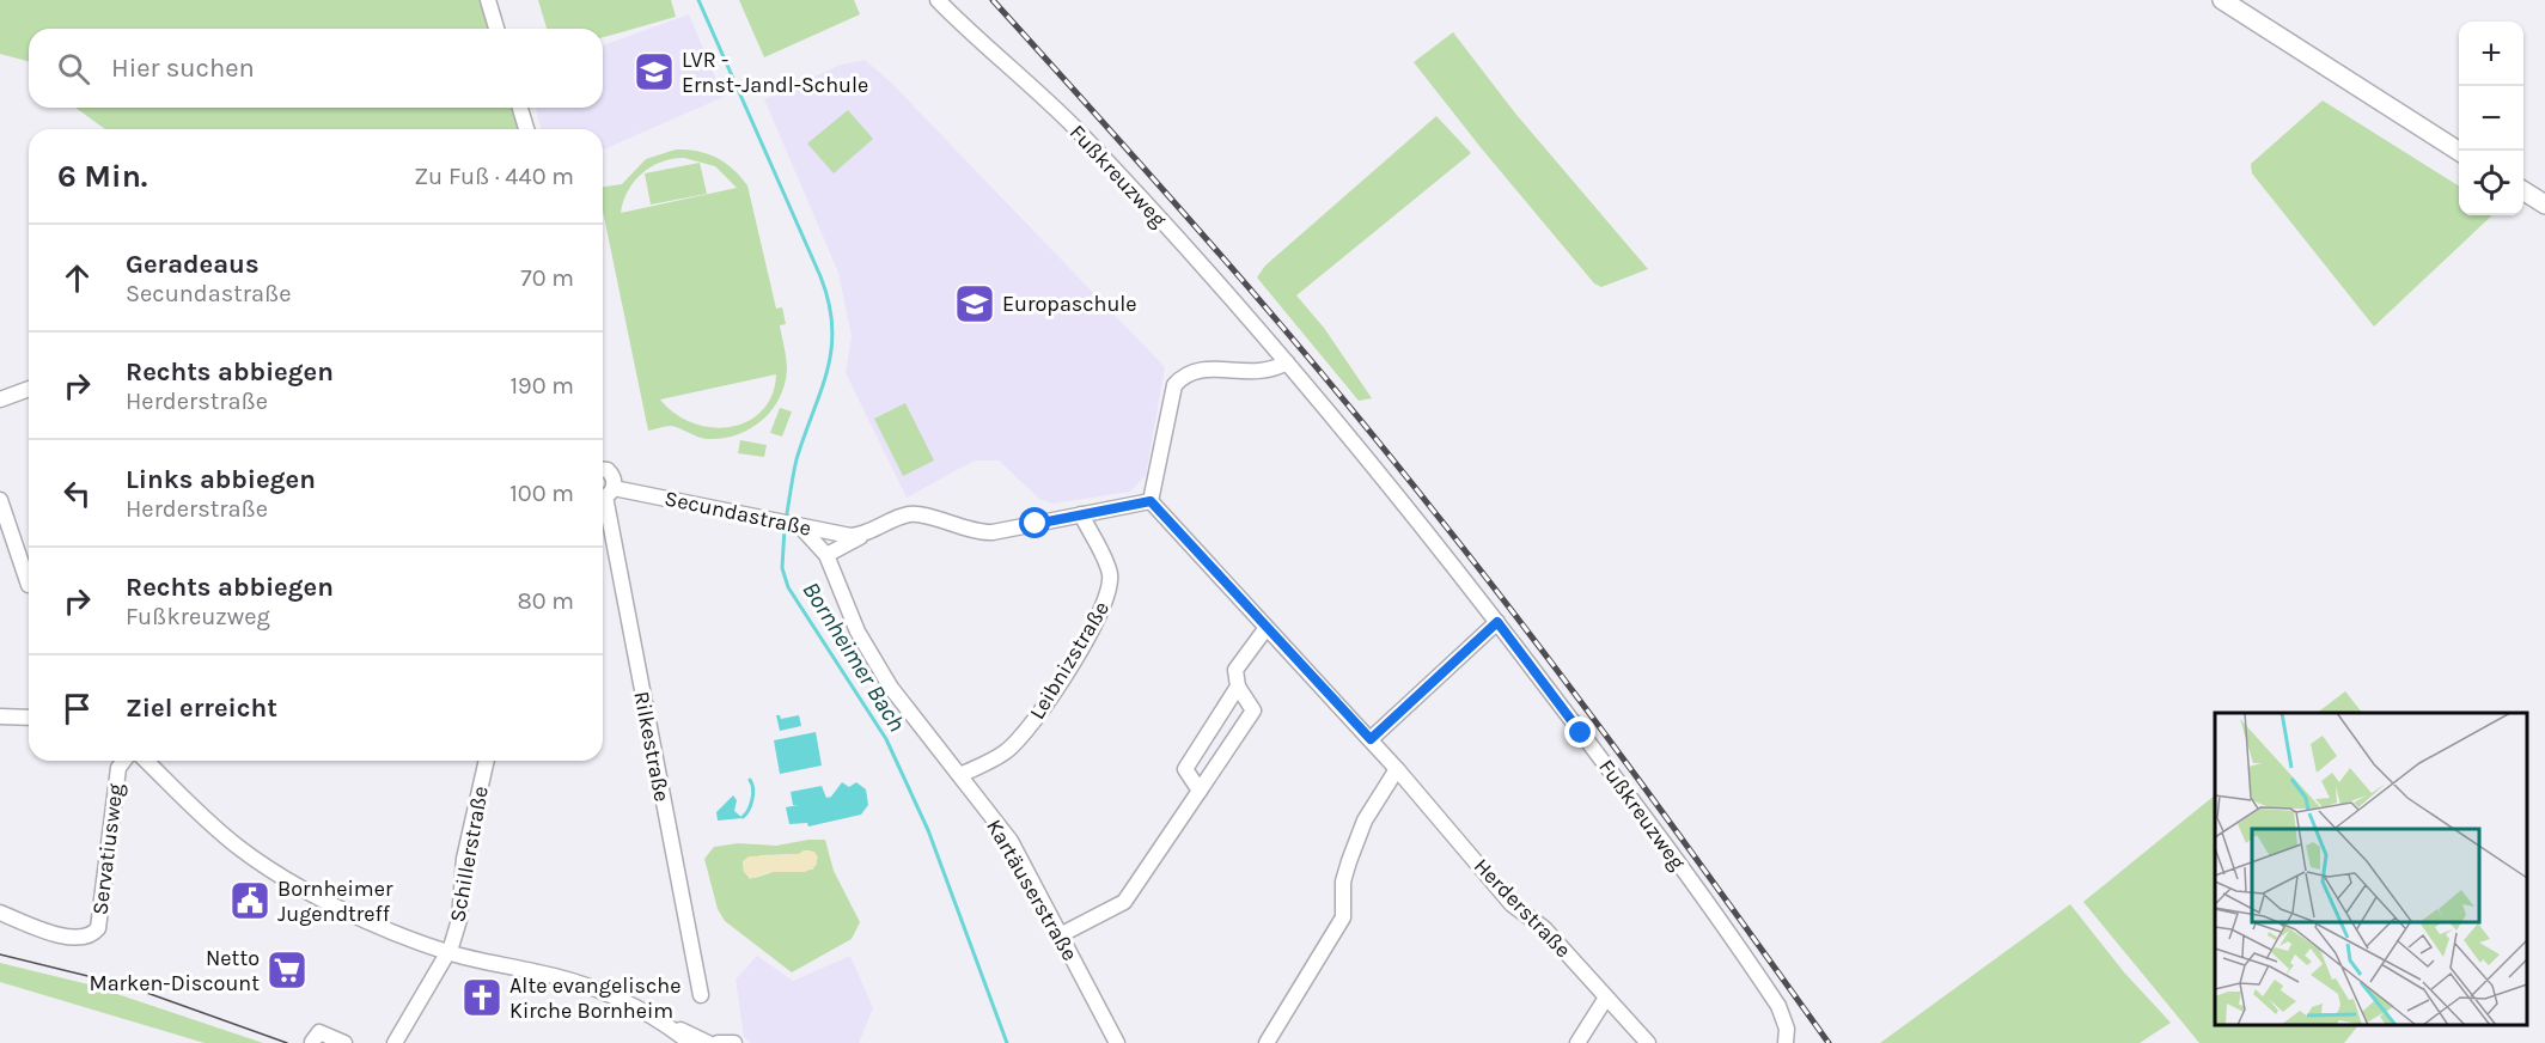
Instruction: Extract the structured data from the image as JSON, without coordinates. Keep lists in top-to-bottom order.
{
  "streets": {
    "street": [
      "Fußkreuzweg",
      "Secundastraße",
      "Leibnizstraße",
      "Rilkestraße",
      "Servatiusweg",
      "Schillerstraße",
      "Kartäuserstraße",
      "Herderstraße"
    ]
  },
  "crossings": [
    ["Secundastraße", "Leibnizstraße"],
    ["Secundastraße", "Rilkestraße"],
    ["Secundastraße", "Kartäuserstraße"],
    ["Secundastraße", "Herderstraße"],
    ["Leibnizstraße", "Kartäuserstraße"]
  ],
  "water": ["Bornheimer Bach"],
  "places": {
    "school or university": ["LVR - Ernst-Jandl-Schule", "Europaschule"],
    "public building": ["Bornheimer Jugendtreff"],
    "supermarket": ["Netto Marken-Discount"],
    "church": ["Alte evangelische Kirche Bornheim"]
  },
  "page": {
    "map_buttons": ["+", "−"],
    "search": "Hier suchen",
    "heading": ["6 Min.", "Zu Fuß · 440 m"],
    "list": [
      ["Geradeaus", "Secundastraße", "70 m"],
      ["Rechts abbiegen", "Herderstraße", "190 m"],
      ["Links abbiegen", "Herderstraße", "100 m"],
      ["Rechts abbiegen", "Fußkreuzweg", "80 m"],
      "Ziel erreicht"
    ]
  }
}
